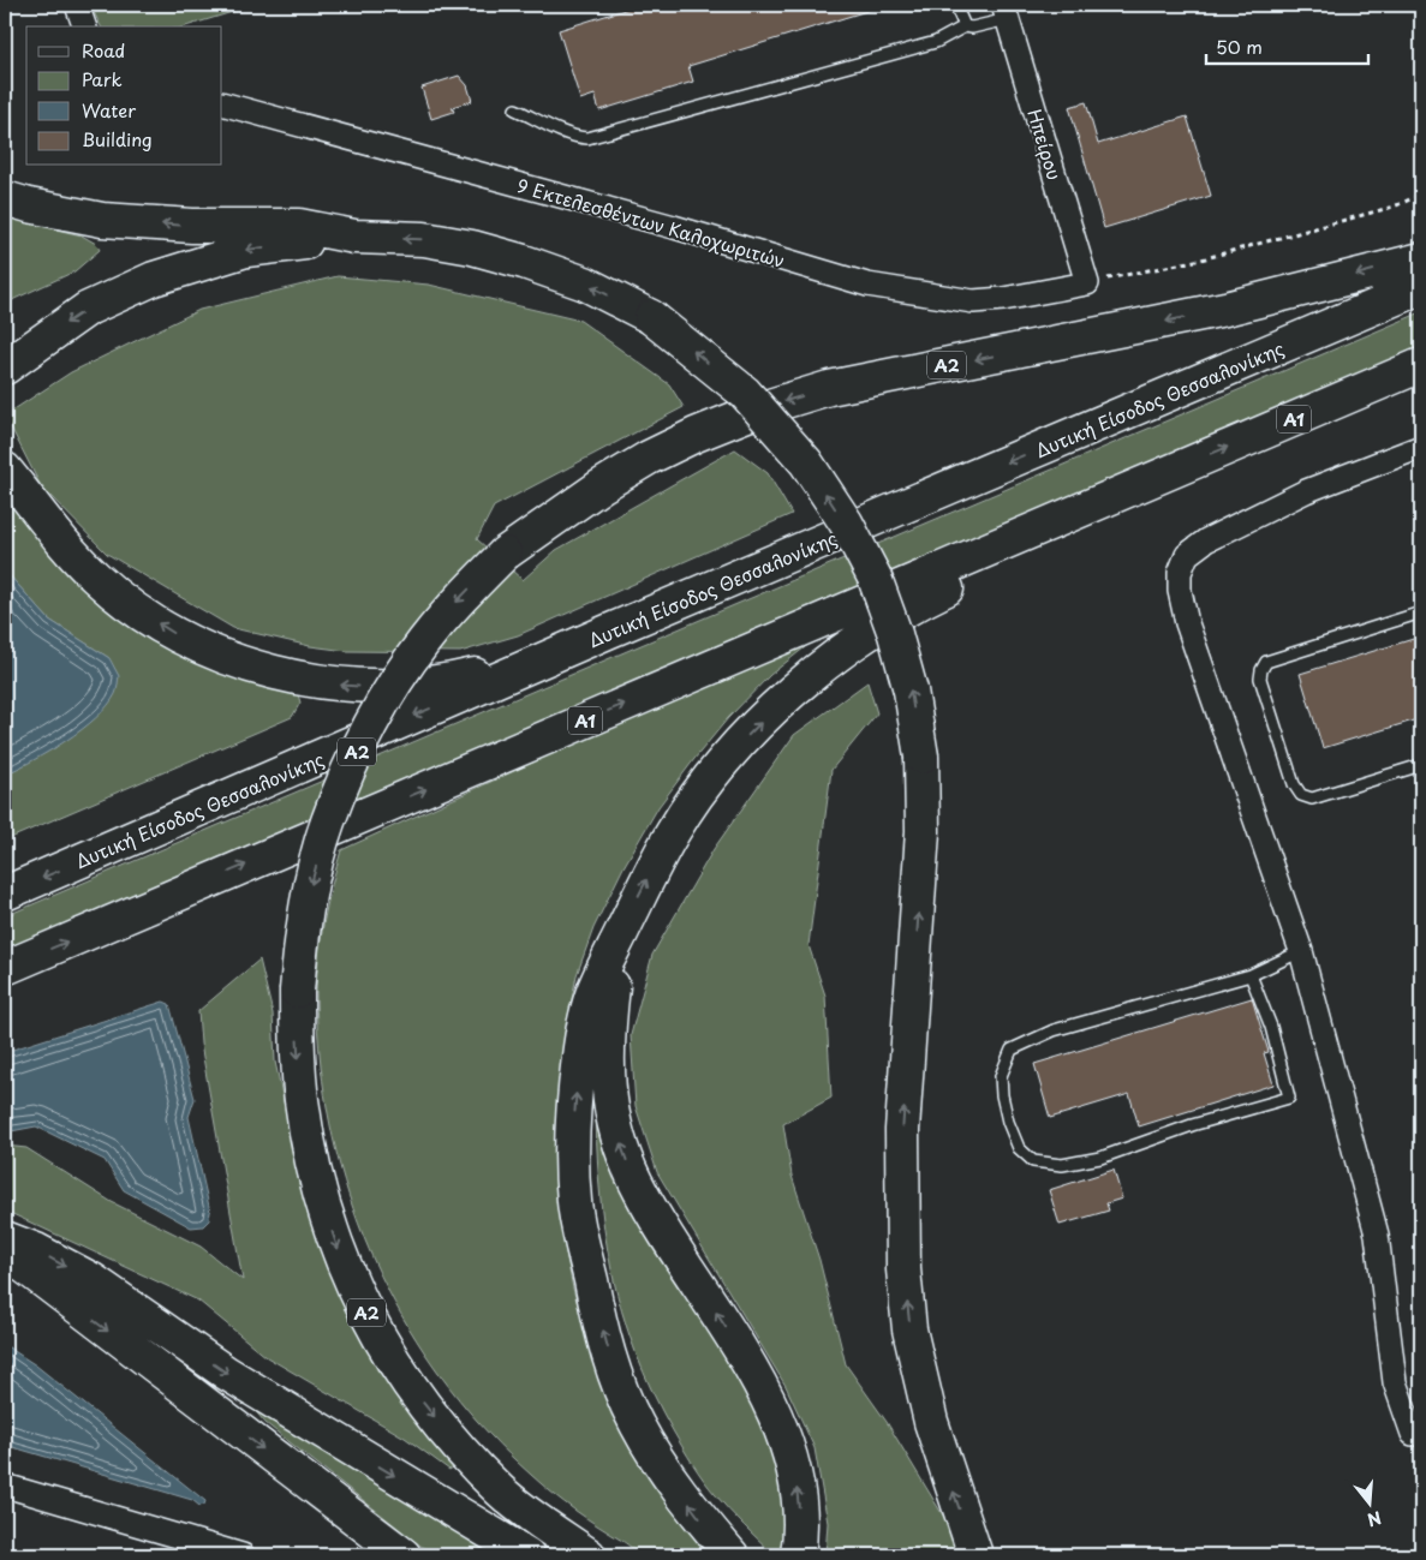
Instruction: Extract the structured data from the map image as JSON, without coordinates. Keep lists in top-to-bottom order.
{
  "streets": {
    "highway": ["Α2", "Δυτική Είσοδος Θεσσαλονίκης", "Α1"],
    "street": ["Ηπείρου", "9 Εκτελεσθέντων Καλοχωριτών"]
  },
  "crossings": [
    ["Ηπείρου", "9 Εκτελεσθέντων Καλοχωριτών"]
  ],
  "legend": [
    "Road",
    "Park",
    "Water",
    "Building"
  ],
  "scale_bar": "50 m",
  "north": "bottom"
}
